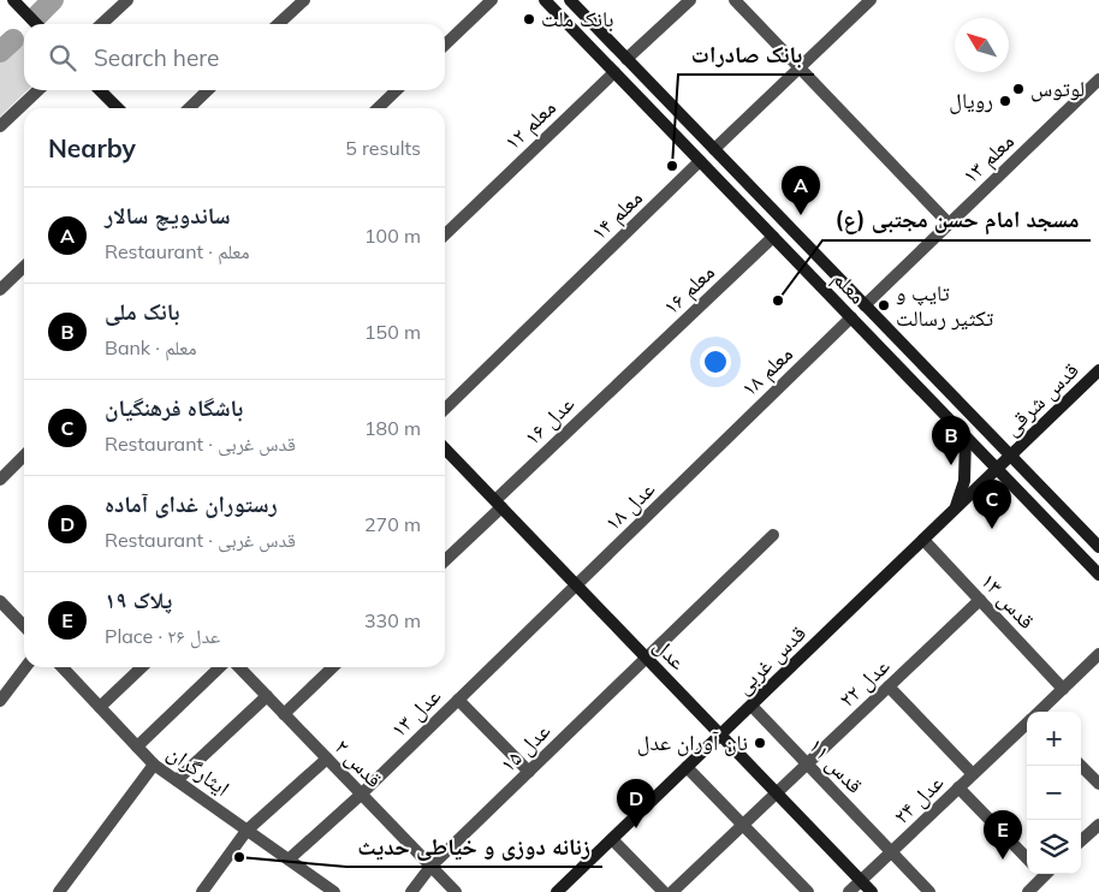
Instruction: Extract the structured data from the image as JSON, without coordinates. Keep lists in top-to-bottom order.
{
  "streets": {
    "main road": [
      "معلم",
      "قدس شرقی",
      "عدل",
      "قدس غربی"
    ],
    "street": [
      "معلم ۱۲",
      "معلم ۱۳",
      "معلم ۱۴",
      "معلم ۱۶‌",
      "معلم ۱۸",
      "عدل ۱۶",
      "عدل ۱۸",
      "قدس ۱۳",
      "عدل ۲۲",
      "عدل ۱۳",
      "عدل ۱۵",
      "قدس ۲",
      "قدس ۱۱",
      "ایثارگران",
      "عدل ۲۴"
    ]
  },
  "crossings": [
    ["معلم ۱۲", "معلم"],
    ["معلم ۱۳", "معلم"],
    ["معلم ۱۴", "معلم"],
    ["معلم", "معلم ۱۶‌"],
    ["معلم", "معلم ۱۸"],
    ["معلم", "قدس شرقی"],
    ["معلم", "قدس غربی"],
    ["معلم ۱۶‌", "عدل ۱۶"],
    ["معلم ۱۸", "عدل ۱۸"],
    ["قدس شرقی", "قدس غربی"],
    ["عدل ۱۶", "عدل"],
    ["عدل ۱۸", "عدل"],
    ["عدل ۱۸", "عدل ۱۳"],
    ["قدس ۱۳", "قدس غربی"],
    ["قدس ۱۳", "عدل ۲۲"],
    ["قدس ۱۳", "عدل ۲۴"],
    ["عدل", "قدس غربی"],
    ["عدل", "عدل ۲۲"],
    ["عدل", "عدل ۱۳"],
    ["عدل", "عدل ۱۵"],
    ["عدل", "عدل ۲۴"],
    ["قدس غربی", "قدس ۱۱"],
    ["عدل ۲۲", "قدس ۱۱"],
    ["عدل ۱۳", "قدس ۲"],
    ["عدل ۱۳", "ایثارگران"],
    ["عدل ۱۵", "قدس ۲"],
    ["قدس ۱۱", "عدل ۲۴"]
  ],
  "places": [
    "بانک ملت",
    "لوتوس",
    "رویال",
    "بانک صادرات",
    "مسجد امام حسن مجتبی (ع)",
    "تایپ و تکثیر رسالت",
    "نان آوران عدل",
    "زنانه دوزی و خیاطی حدیث"
  ],
  "north": "top left",
  "page": {
    "search": "Search here",
    "heading": ["Nearby", "5 results"],
    "pins": [
      "A",
      "B",
      "C",
      "D",
      "E"
    ],
    "list": [
      {
        "mark": "A",
        "name": "ساندویچ سالار",
        "note": "Restaurant · معلم",
        "value": "100 m"
      },
      {
        "mark": "B",
        "name": "بانک ملی",
        "note": "Bank · معلم",
        "value": "150 m"
      },
      {
        "mark": "C",
        "name": "باشگاه فرهنگیان",
        "note": "Restaurant · قدس غربی",
        "value": "180 m"
      },
      {
        "mark": "D",
        "name": "رستوران غدای آماده",
        "note": "Restaurant · قدس غربی",
        "value": "270 m"
      },
      {
        "mark": "E",
        "name": "پلاک ۱۹",
        "note": "Place · عدل ۲۶",
        "value": "330 m"
      }
    ],
    "map_buttons": ["+", "−"]
  }
}
